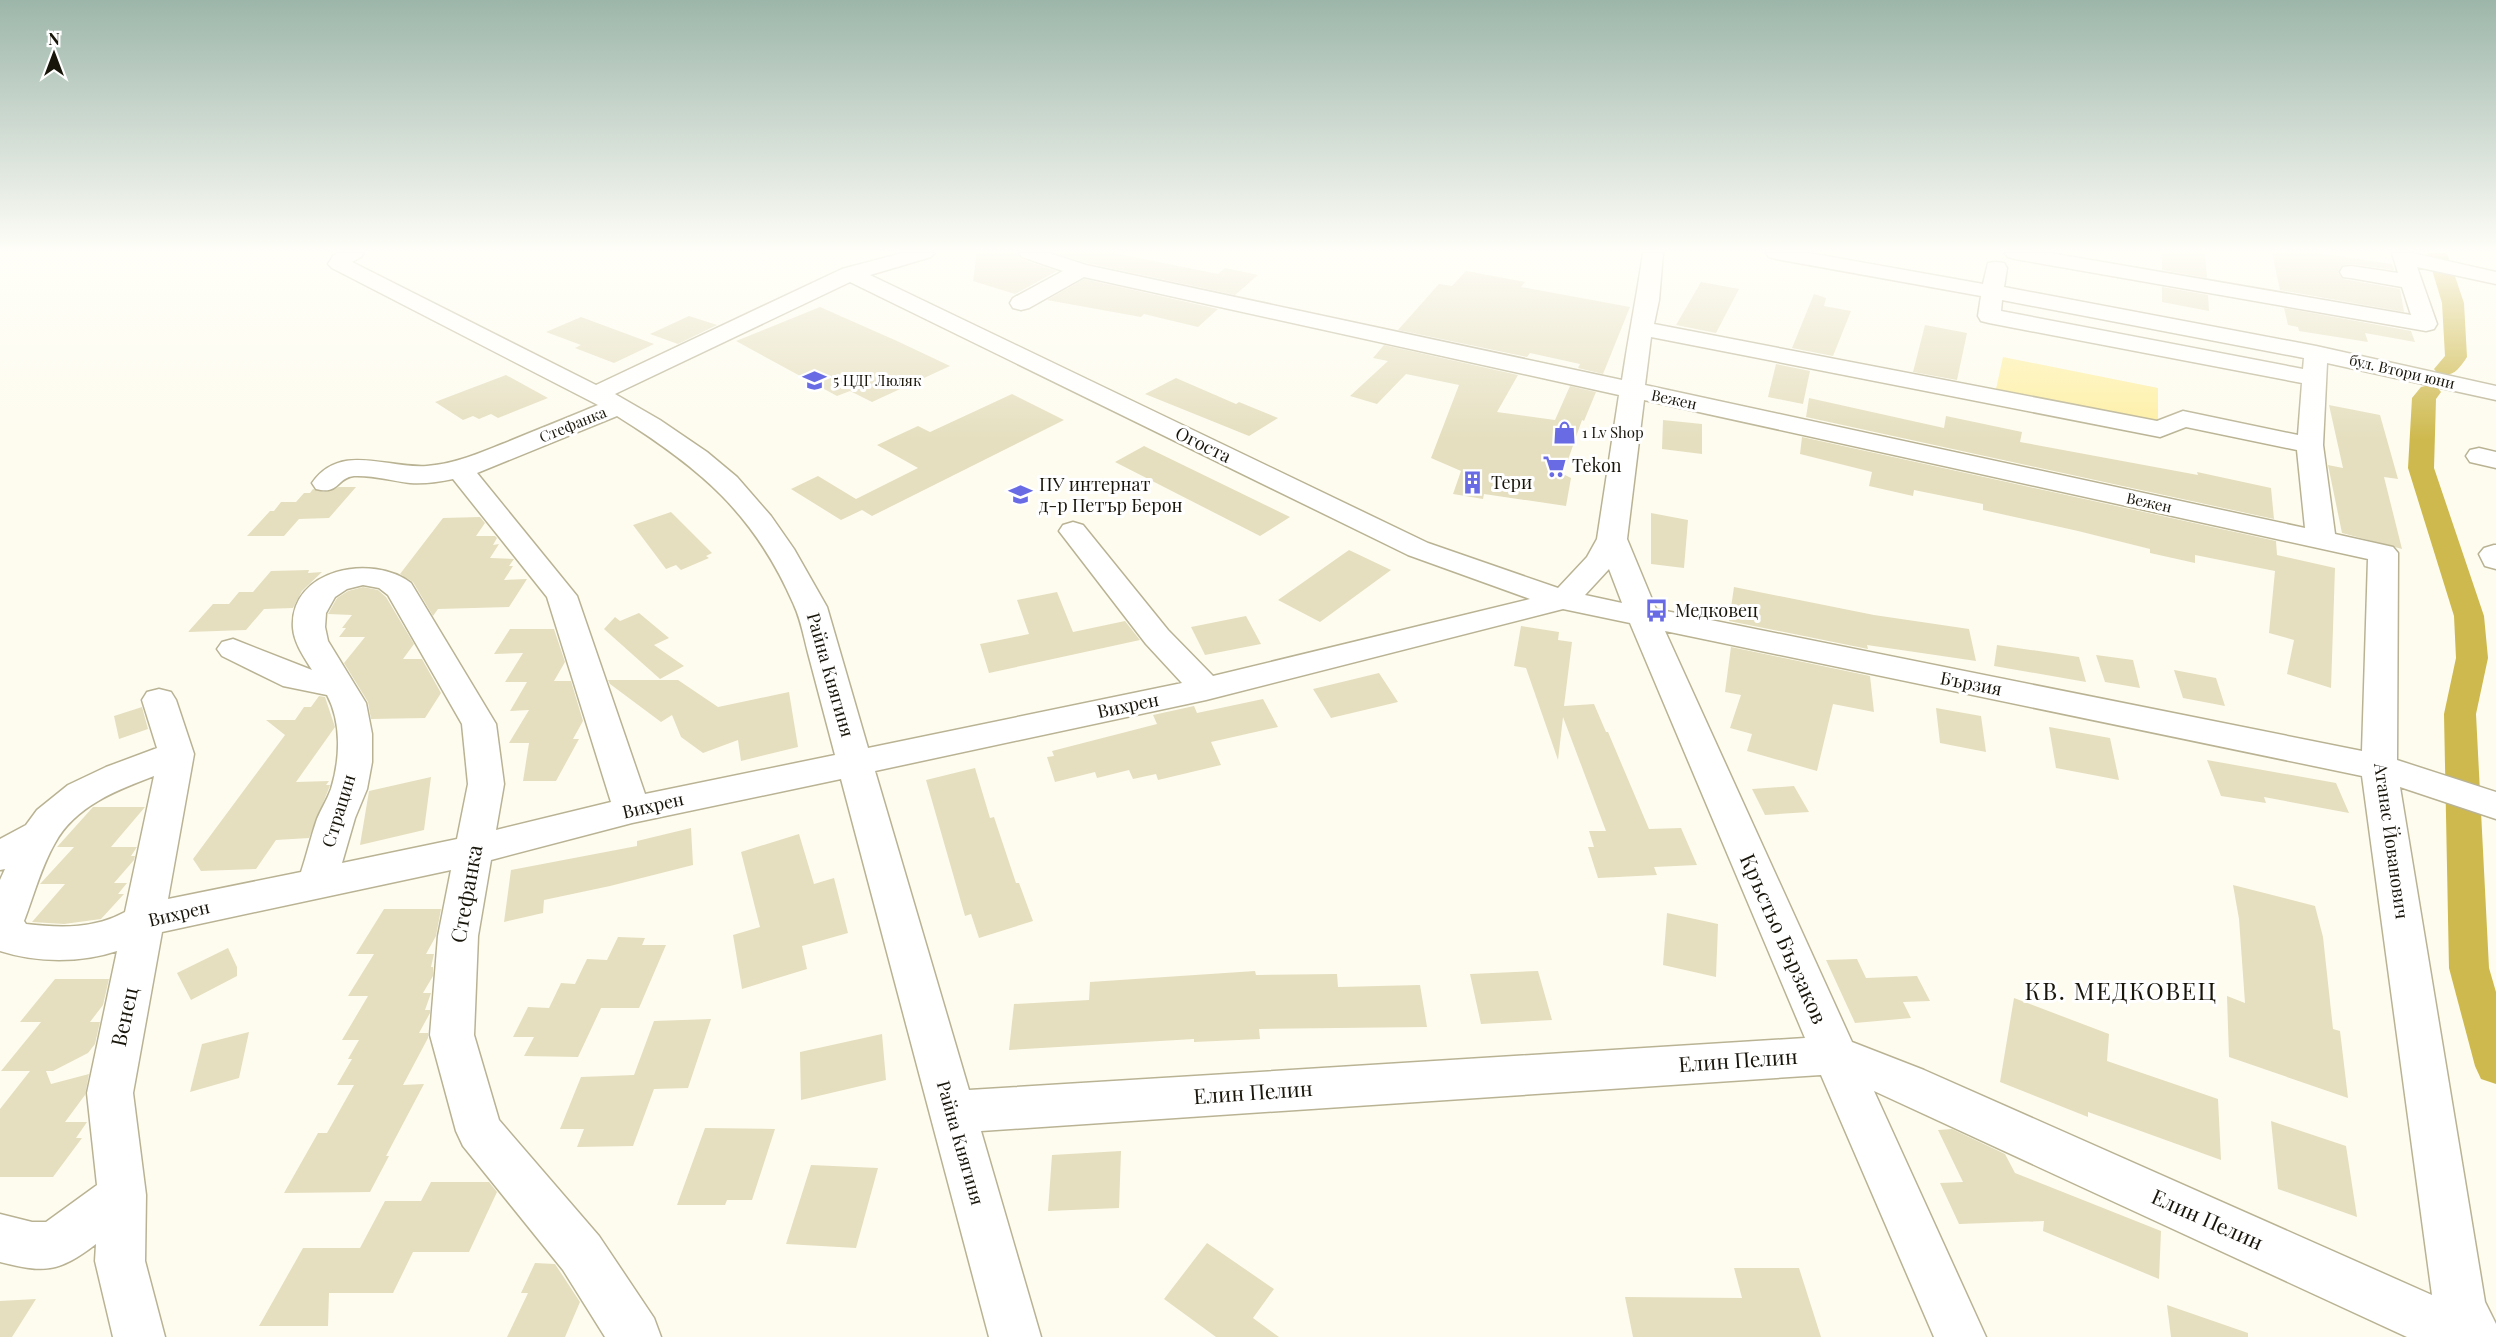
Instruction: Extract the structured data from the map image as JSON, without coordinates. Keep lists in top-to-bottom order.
{
  "streets": {
    "street": [
      "бул. Втори юни",
      "Вежен",
      "Стефанка",
      "Огоста",
      "Райна Княгиня",
      "Бързия",
      "Вихрен",
      "Страцин",
      "Атанас Йованович",
      "Кръстьо Бързаков",
      "Венец",
      "Елин Пелин"
    ]
  },
  "crossings": [
    ["Вежен", "Атанас Йованович"],
    ["Вежен", "Кръстьо Бързаков"],
    ["Стефанка", "Райна Княгиня"],
    ["Стефанка", "Вихрен"],
    ["Стефанка", "Страцин"],
    ["Огоста", "Бързия"],
    ["Огоста", "Вихрен"],
    ["Огоста", "Кръстьо Бързаков"],
    ["Райна Княгиня", "Вихрен"],
    ["Райна Княгиня", "Елин Пелин"],
    ["Бързия", "Вихрен"],
    ["Бързия", "Атанас Йованович"],
    ["Бързия", "Кръстьо Бързаков"],
    ["Вихрен", "Страцин"],
    ["Вихрен", "Кръстьо Бързаков"],
    ["Вихрен", "Венец"],
    ["Кръстьо Бързаков", "Елин Пелин"]
  ],
  "districts": ["КВ. МЕДКОВЕЦ"],
  "places": {
    "school or university": ["5 ЦДГ Люляк", "ПУ интернат д-р Петър Берон"],
    "shop": ["1 Lv Shop"],
    "supermarket": ["Tekon"],
    "building": ["Тери"],
    "bus stop": ["Медковец"]
  },
  "north": "top"
}
